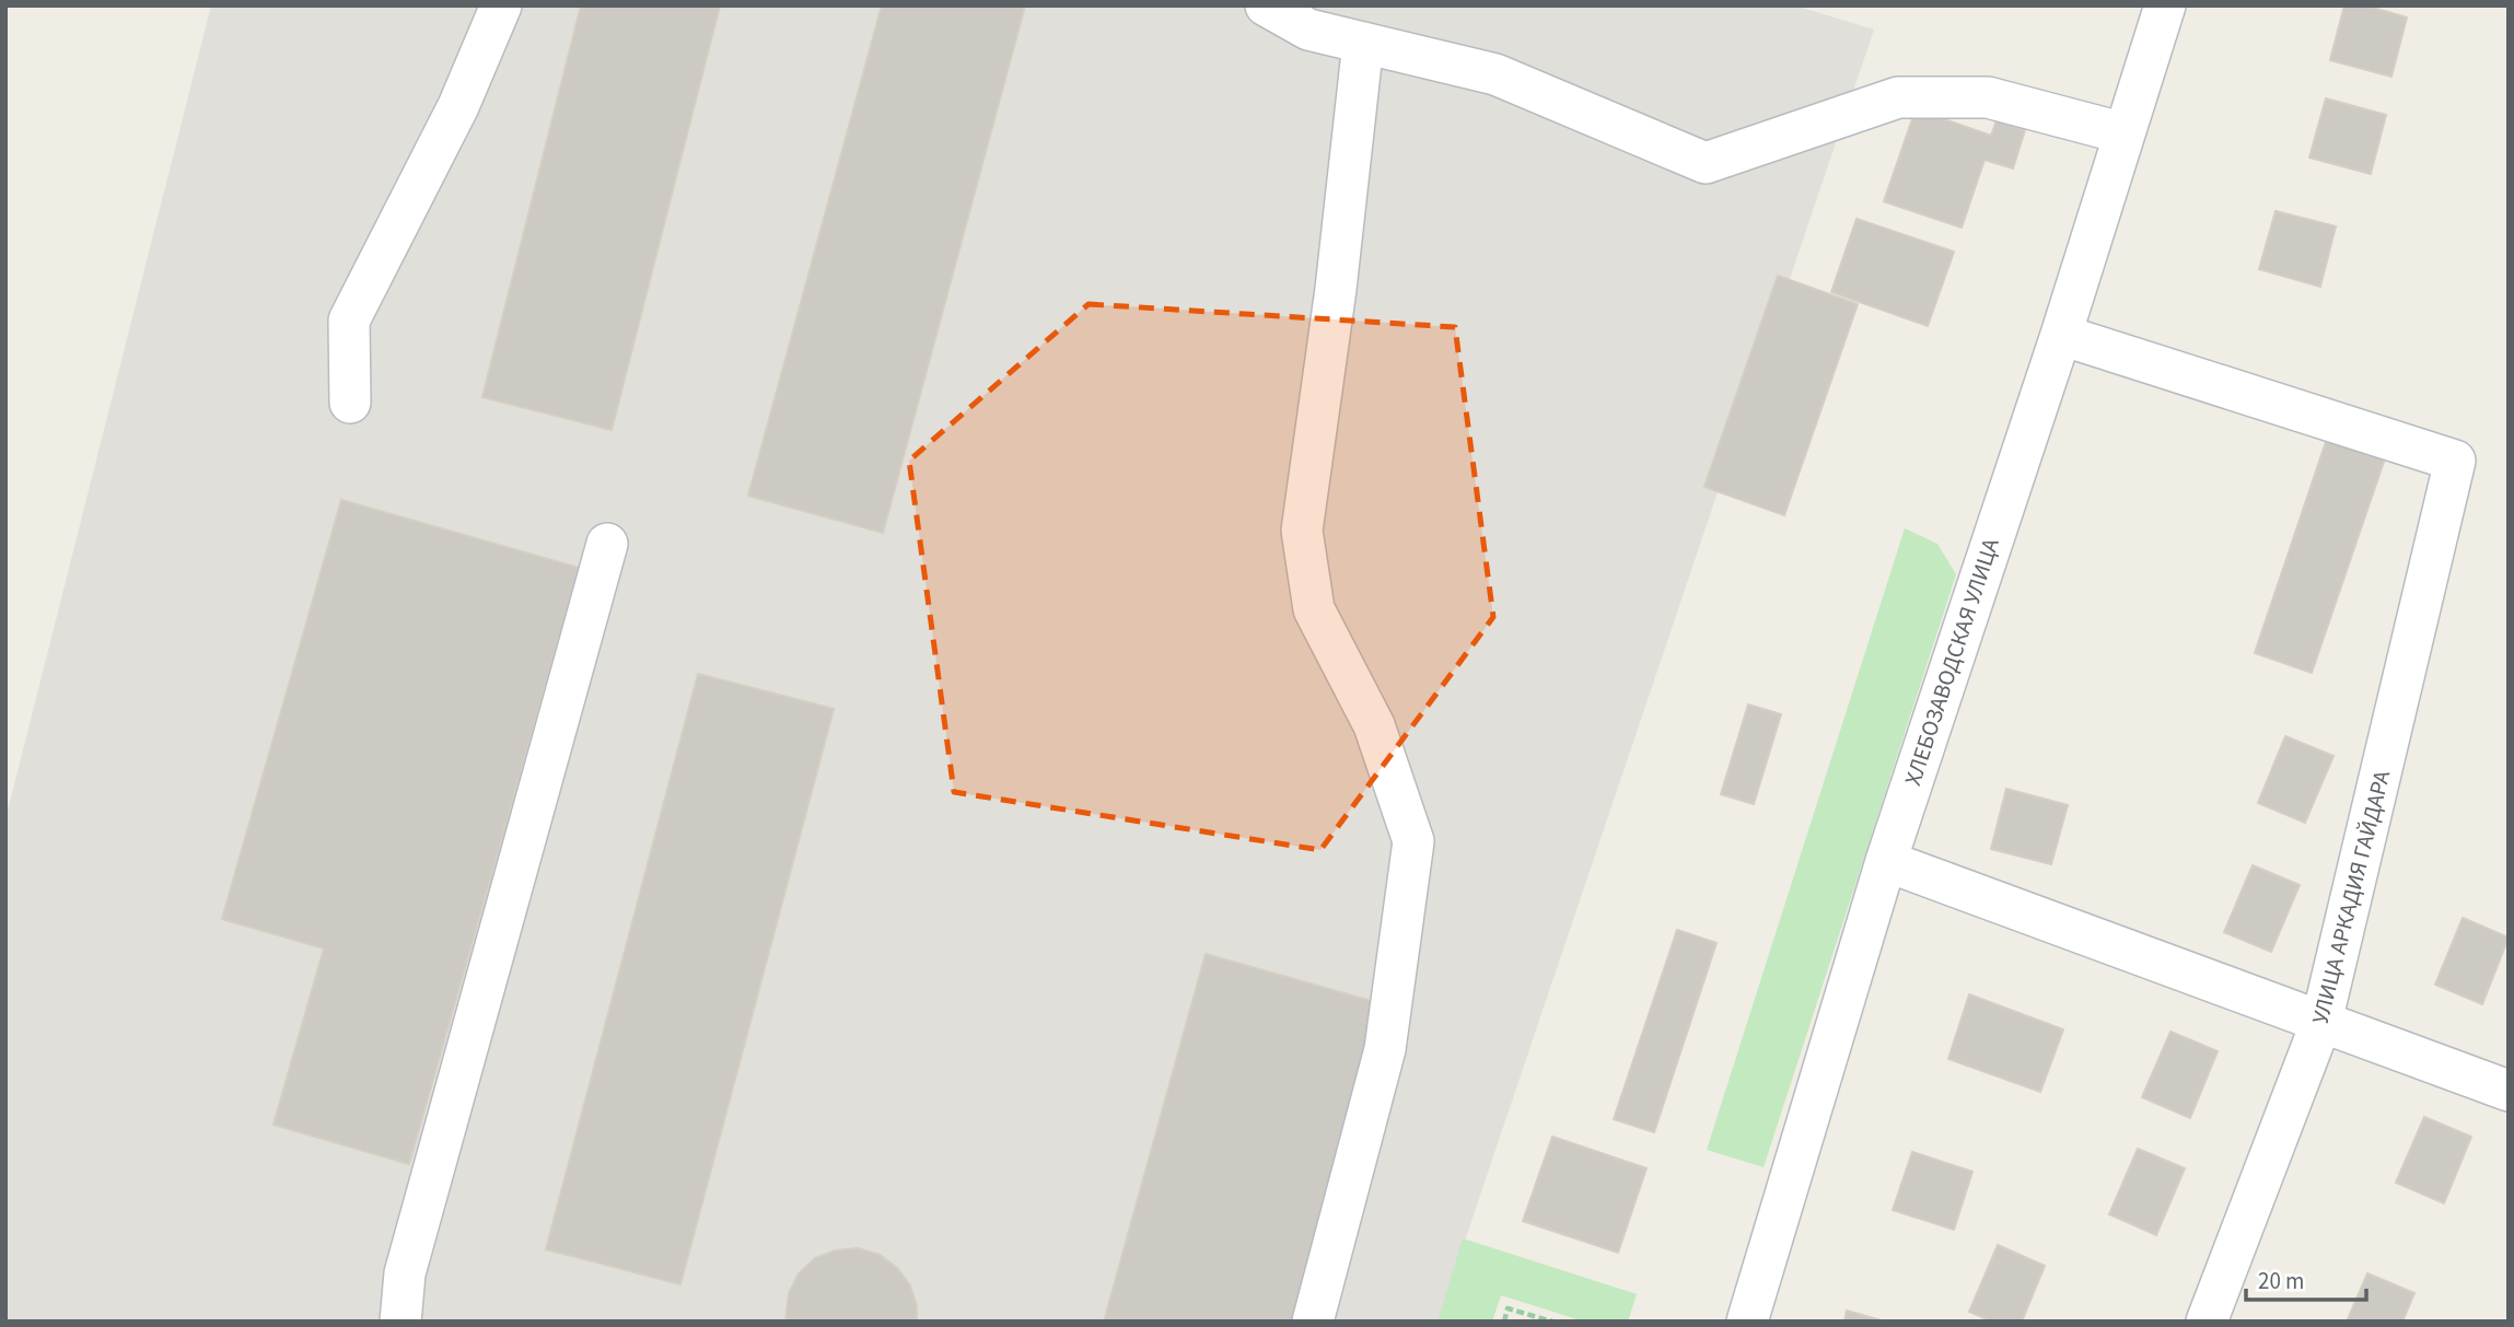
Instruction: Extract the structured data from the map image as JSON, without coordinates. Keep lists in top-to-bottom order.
{
  "streets": {
    "street": ["ХЛЕБОЗАВОДСКАЯ УЛИЦА", "УЛИЦА АРКАДИЯ ГАЙДАРА"]
  },
  "crossings": [
    ["ХЛЕБОЗАВОДСКАЯ УЛИЦА", "УЛИЦА АРКАДИЯ ГАЙДАРА"]
  ],
  "scale_bar": "20 m"
}
